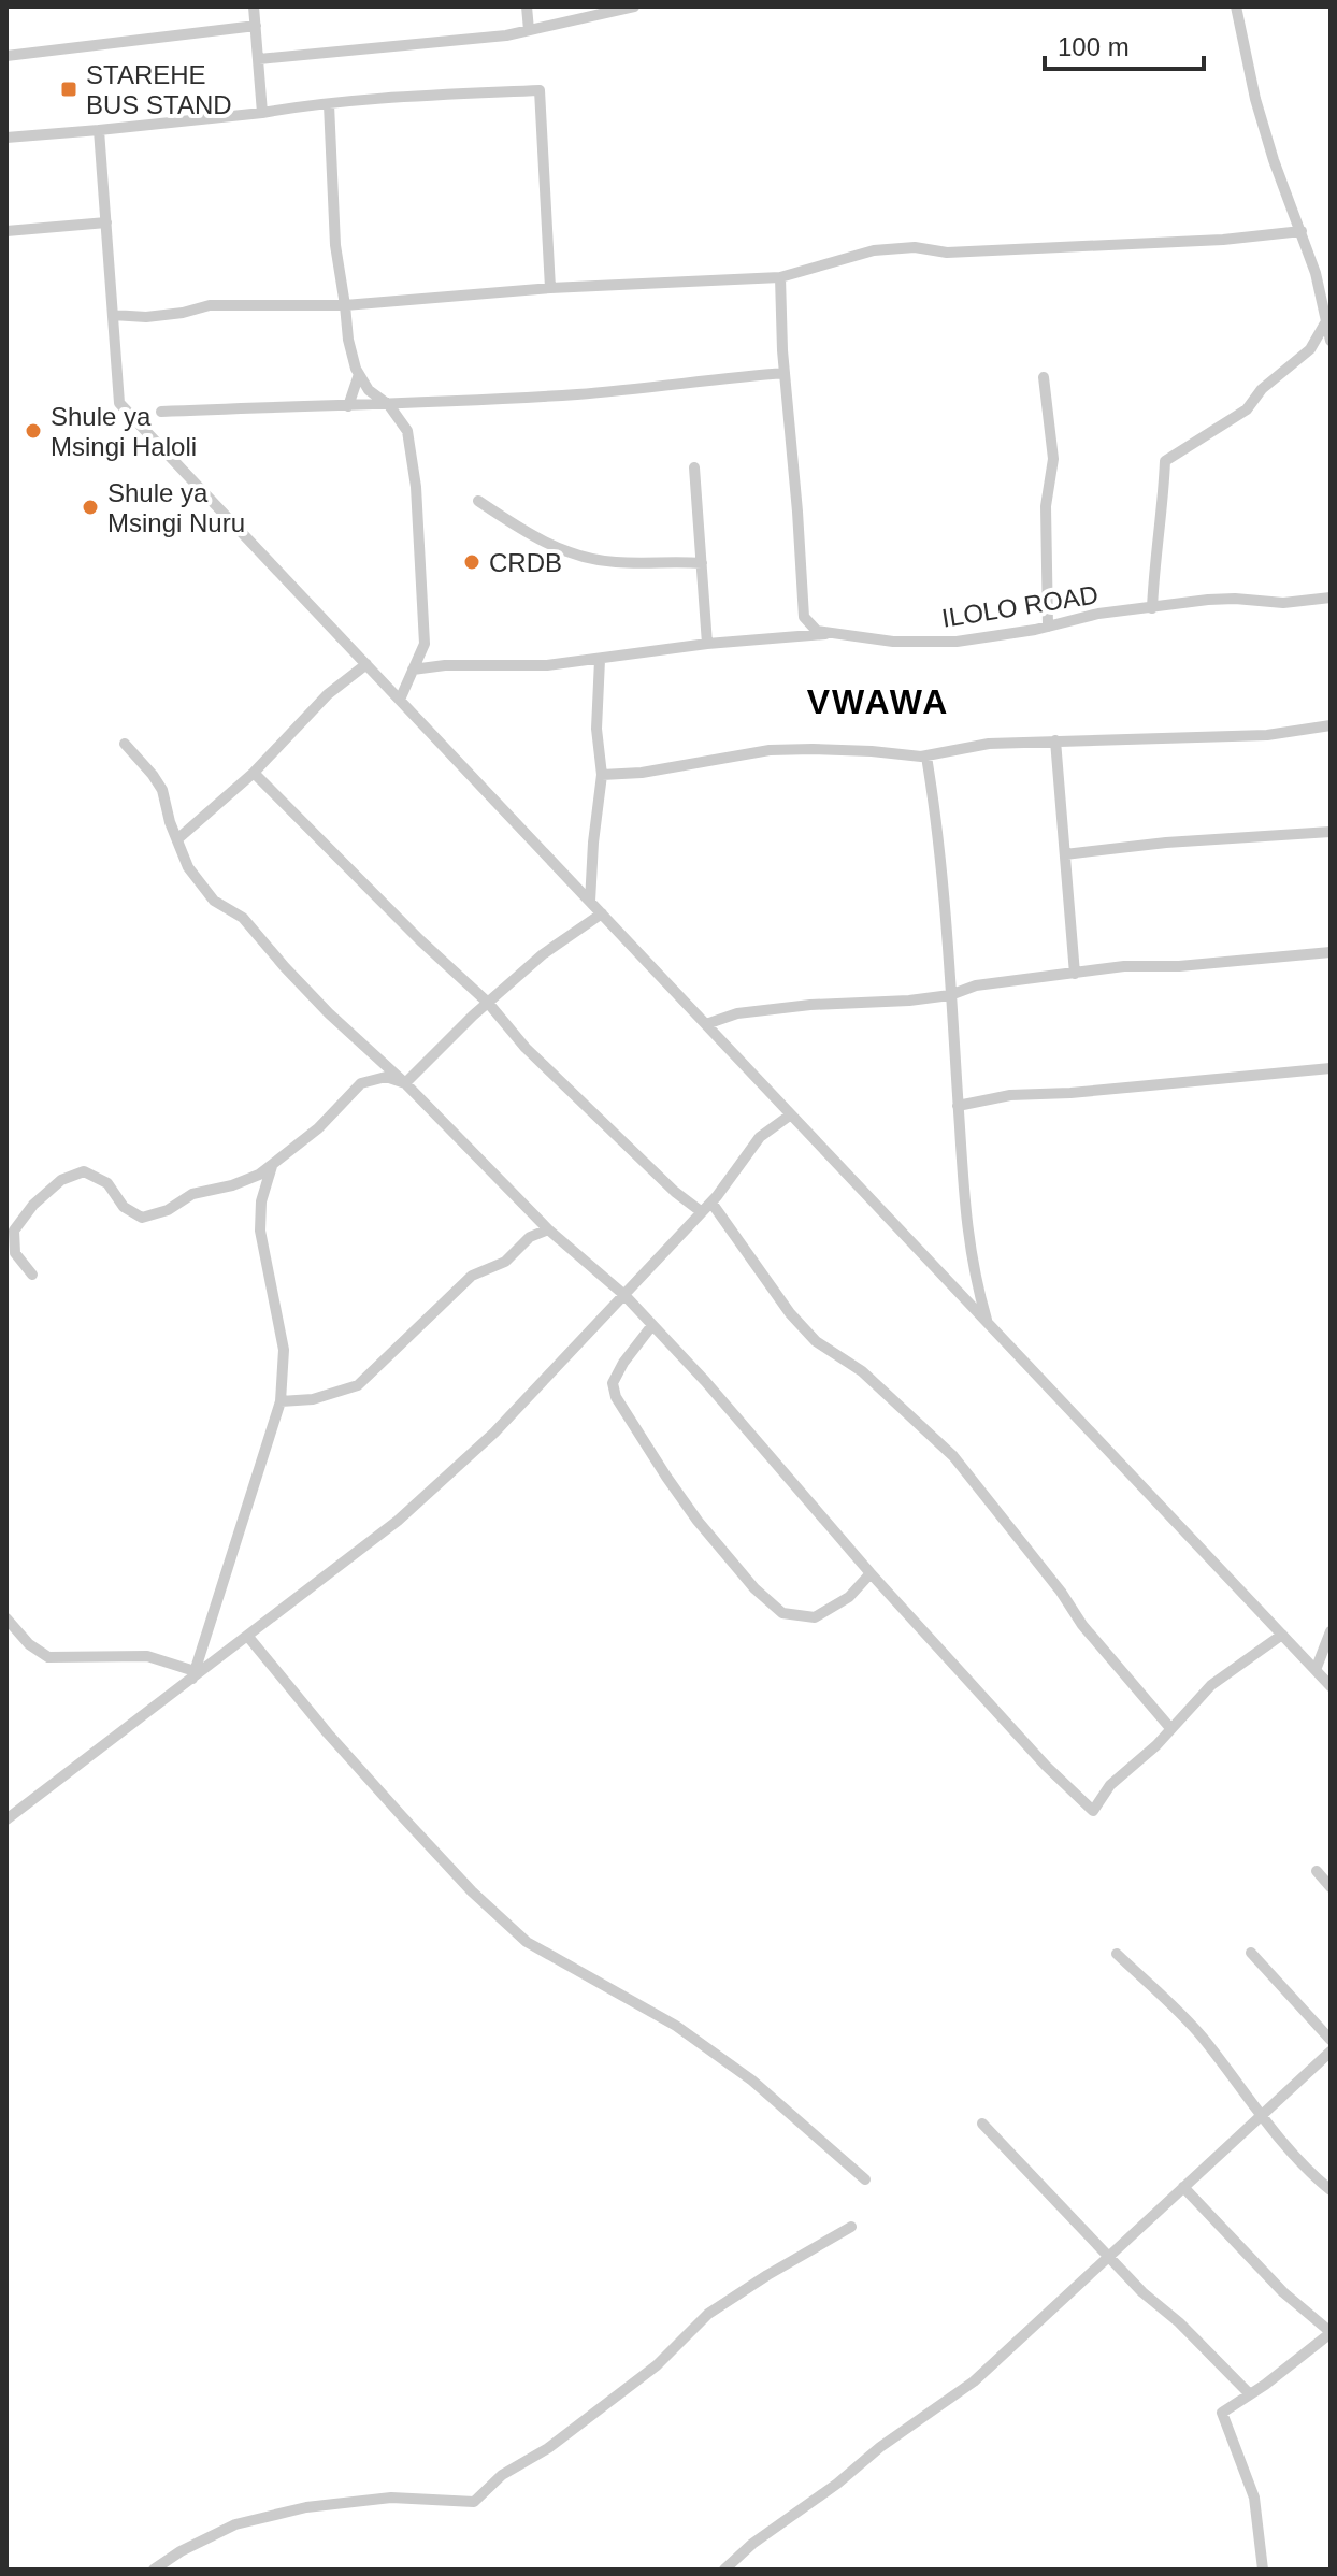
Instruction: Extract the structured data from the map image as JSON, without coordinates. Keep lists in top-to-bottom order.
{
  "streets": {
    "street": ["ILOLO ROAD"]
  },
  "districts": ["VWAWA"],
  "places": {
    "transit": ["STAREHE BUS STAND"],
    "other": ["Shule ya Msingi Haloli", "Shule ya Msingi Nuru", "CRDB"]
  },
  "scale_bar": "100 m"
}
